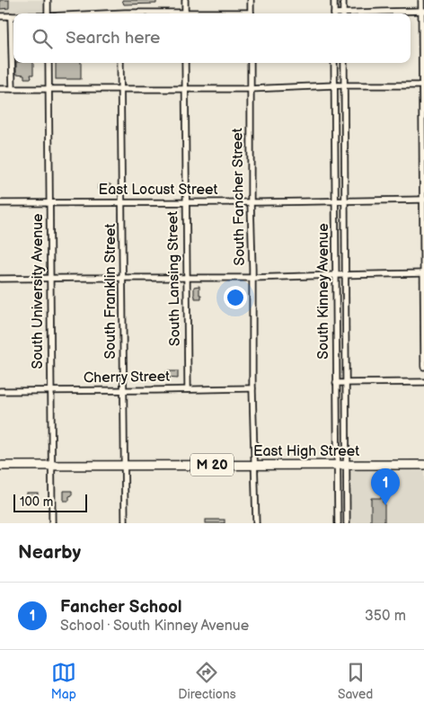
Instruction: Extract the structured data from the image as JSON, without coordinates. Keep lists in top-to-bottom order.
{
  "streets": {
    "main road": ["East High Street", "M 20"],
    "street": [
      "East Locust Street",
      "South Fancher Street",
      "South Lansing Street",
      "South University Avenue",
      "South Franklin Street",
      "South Kinney Avenue",
      "Cherry Street"
    ]
  },
  "crossings": [
    ["East Locust Street", "South Fancher Street"],
    ["East Locust Street", "South Lansing Street"],
    ["East Locust Street", "South University Avenue"],
    ["East Locust Street", "South Franklin Street"],
    ["East Locust Street", "South Kinney Avenue"],
    ["South Fancher Street", "Cherry Street"],
    ["South Fancher Street", "East High Street"],
    ["South Lansing Street", "Cherry Street"],
    ["South University Avenue", "Cherry Street"],
    ["South University Avenue", "East High Street"],
    ["South Franklin Street", "Cherry Street"],
    ["South Franklin Street", "East High Street"],
    ["South Kinney Avenue", "East High Street"]
  ],
  "scale_bar": "100 m",
  "page": {
    "search": "Search here",
    "pins": "1",
    "scale": "100 m",
    "heading": "Nearby",
    "list": [
      {
        "mark": "1",
        "name": "Fancher School",
        "note": "School · South Kinney Avenue",
        "value": "350 m"
      }
    ],
    "nav": ["Map", "Directions", "Saved"]
  }
}
